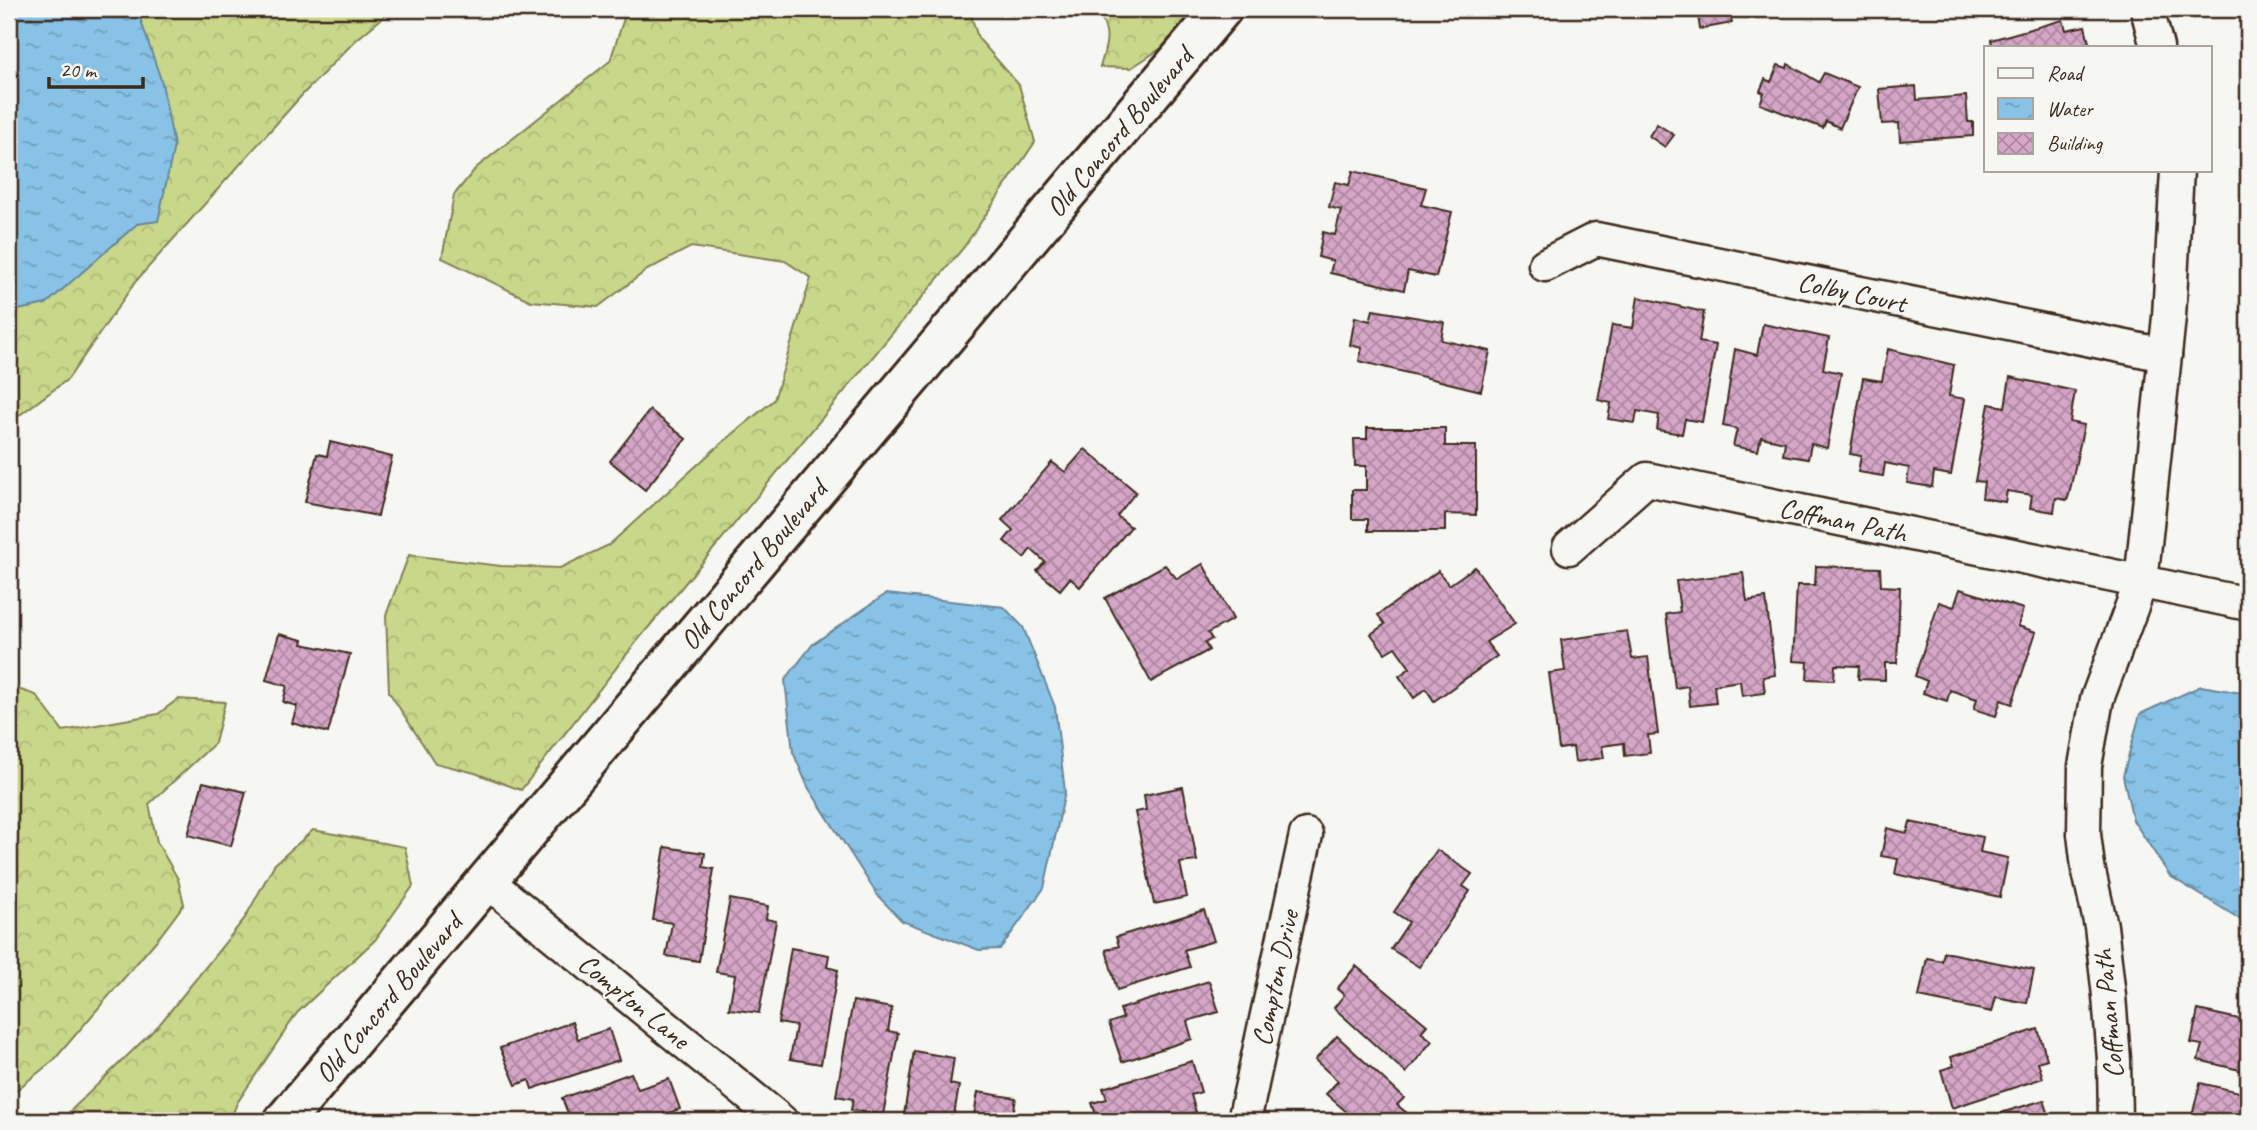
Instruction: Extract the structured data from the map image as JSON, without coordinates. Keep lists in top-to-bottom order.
{
  "streets": {
    "street": [
      "Old Concord Boulevard",
      "Colby Court",
      "Coffman Path",
      "Compton Drive",
      "Compton Lane"
    ]
  },
  "crossings": [
    ["Old Concord Boulevard", "Compton Lane"],
    ["Colby Court", "Coffman Path"]
  ],
  "legend": ["Road", "Water", "Building"],
  "scale_bar": "20 m"
}
